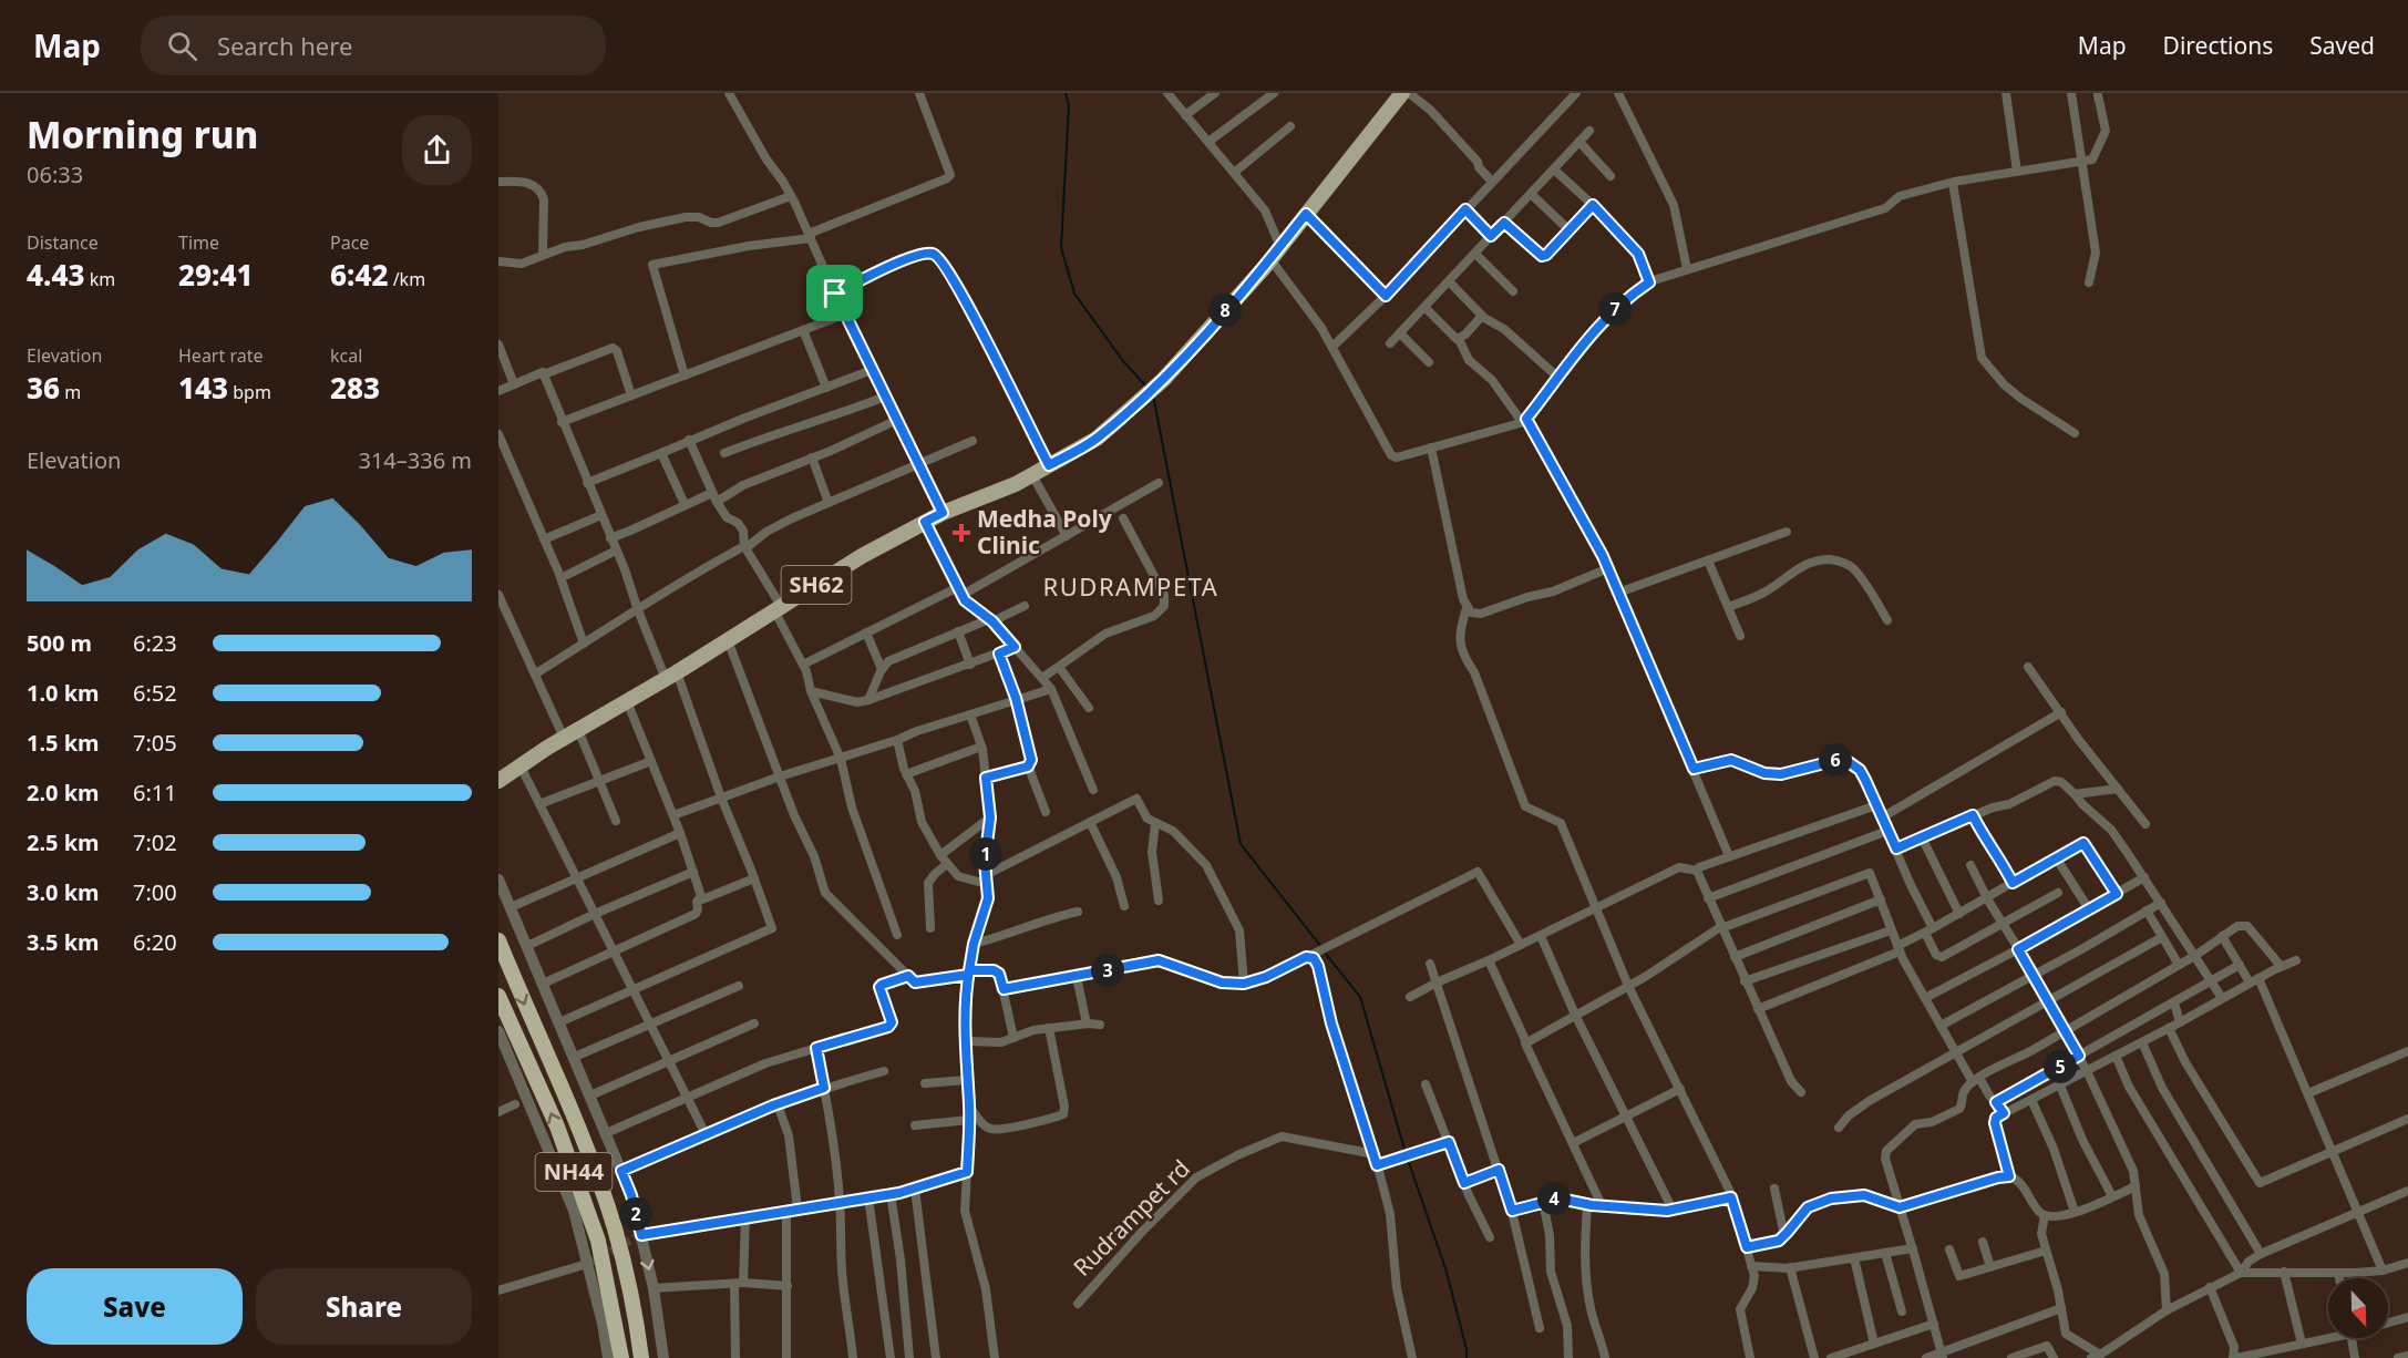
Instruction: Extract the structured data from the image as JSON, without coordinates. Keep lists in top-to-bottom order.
{
  "streets": {
    "highway": ["NH44"],
    "main road": ["SH62"],
    "street": ["Rudrampet rd"]
  },
  "districts": ["RUDRAMPETA"],
  "places": {
    "health": ["Medha Poly Clinic"]
  },
  "north": "bottom",
  "page": {
    "header": "Map",
    "search": "Search here",
    "nav": ["Map", "Directions", "Saved"],
    "heading": ["Morning run", "06:33"],
    "stats": [
      ["Distance", "4.43 km"],
      ["Time", "29:41"],
      ["Pace", "6:42 /km"],
      ["Elevation", "36 m"],
      ["Heart rate", "143 bpm"],
      ["kcal", "283"]
    ],
    "pins": [
      "7",
      "8",
      "6",
      "1",
      "3",
      "5",
      "4",
      "2"
    ],
    "chart": ["Elevation", "314–336 m"],
    "list": [
      {
        "name": "500 m",
        "note": "6:23"
      },
      {
        "name": "1.0 km",
        "note": "6:52"
      },
      {
        "name": "1.5 km",
        "note": "7:05"
      },
      {
        "name": "2.0 km",
        "note": "6:11"
      },
      {
        "name": "2.5 km",
        "note": "7:02"
      },
      {
        "name": "3.0 km",
        "note": "7:00"
      },
      {
        "name": "3.5 km",
        "note": "6:20"
      }
    ],
    "buttons": ["Save", "Share"]
  }
}
